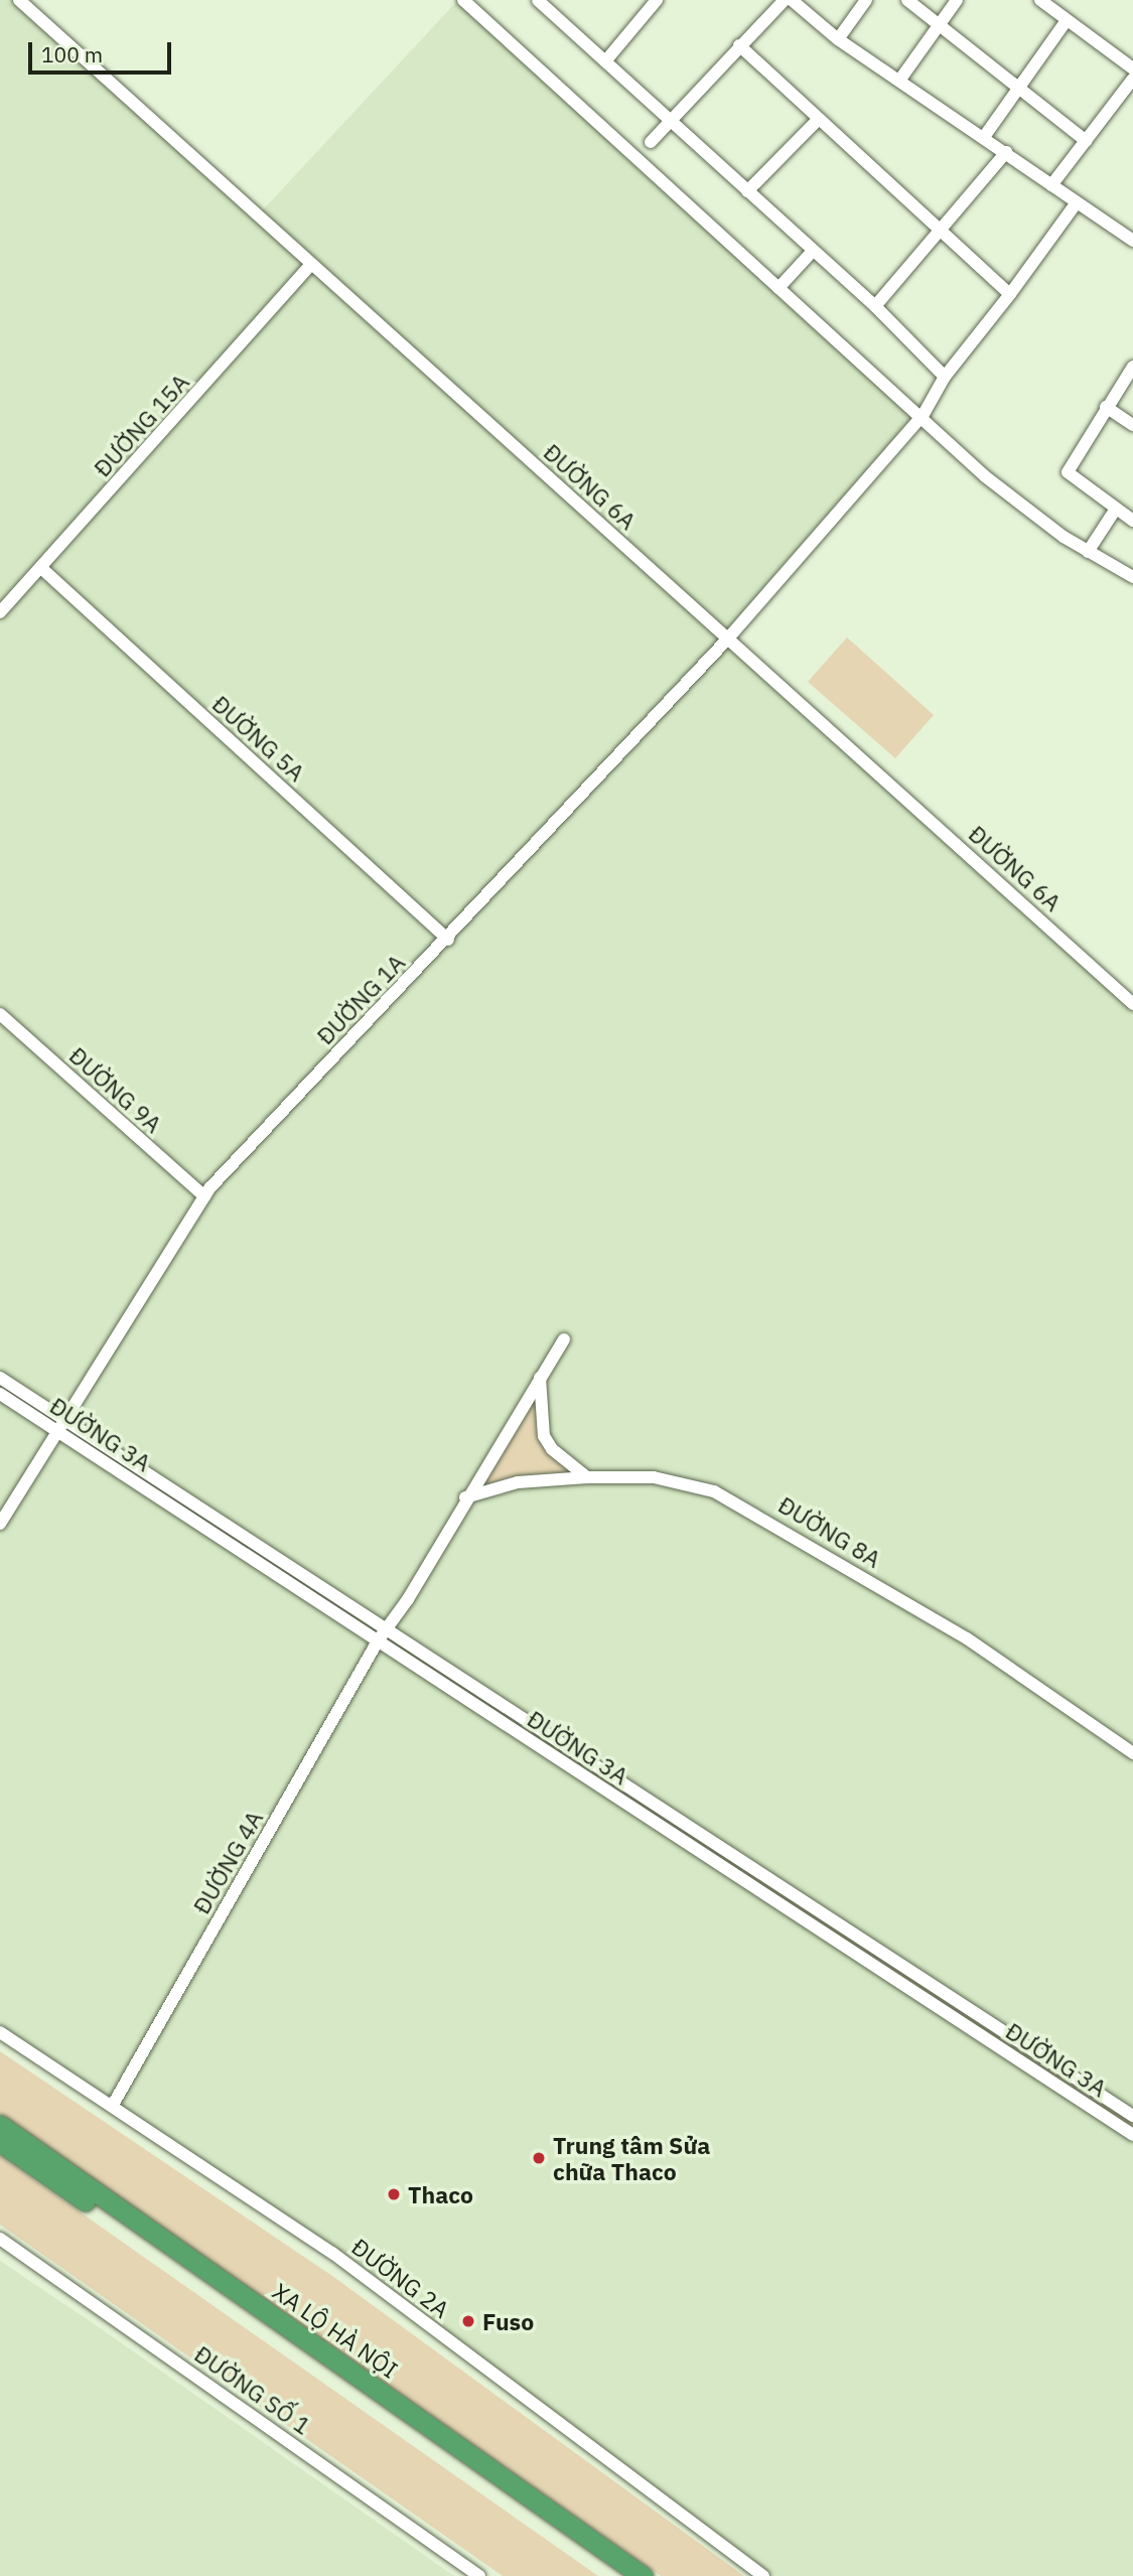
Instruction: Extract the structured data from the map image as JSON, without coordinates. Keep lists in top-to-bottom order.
{
  "streets": {
    "highway": ["XA LỘ HÀ NỘI"],
    "street": [
      "ĐƯỜNG 15A",
      "ĐƯỜNG 6A",
      "ĐƯỜNG 5A",
      "ĐƯỜNG 1A",
      "ĐƯỜNG 9A",
      "ĐƯỜNG 3A",
      "ĐƯỜNG 8A",
      "ĐƯỜNG 4A",
      "ĐƯỜNG 2A",
      "ĐƯỜNG SỐ 1"
    ]
  },
  "crossings": [
    ["ĐƯỜNG 15A", "ĐƯỜNG 6A"],
    ["ĐƯỜNG 15A", "ĐƯỜNG 5A"],
    ["ĐƯỜNG 6A", "ĐƯỜNG 1A"],
    ["ĐƯỜNG 5A", "ĐƯỜNG 1A"],
    ["ĐƯỜNG 1A", "ĐƯỜNG 9A"],
    ["ĐƯỜNG 1A", "ĐƯỜNG 3A"],
    ["ĐƯỜNG 3A", "ĐƯỜNG 4A"],
    ["ĐƯỜNG 8A", "ĐƯỜNG 4A"],
    ["ĐƯỜNG 4A", "ĐƯỜNG 2A"]
  ],
  "places": ["Trung tâm Sửa chữa Thaco", "Thaco", "Fuso"],
  "scale_bar": "100 m"
}
